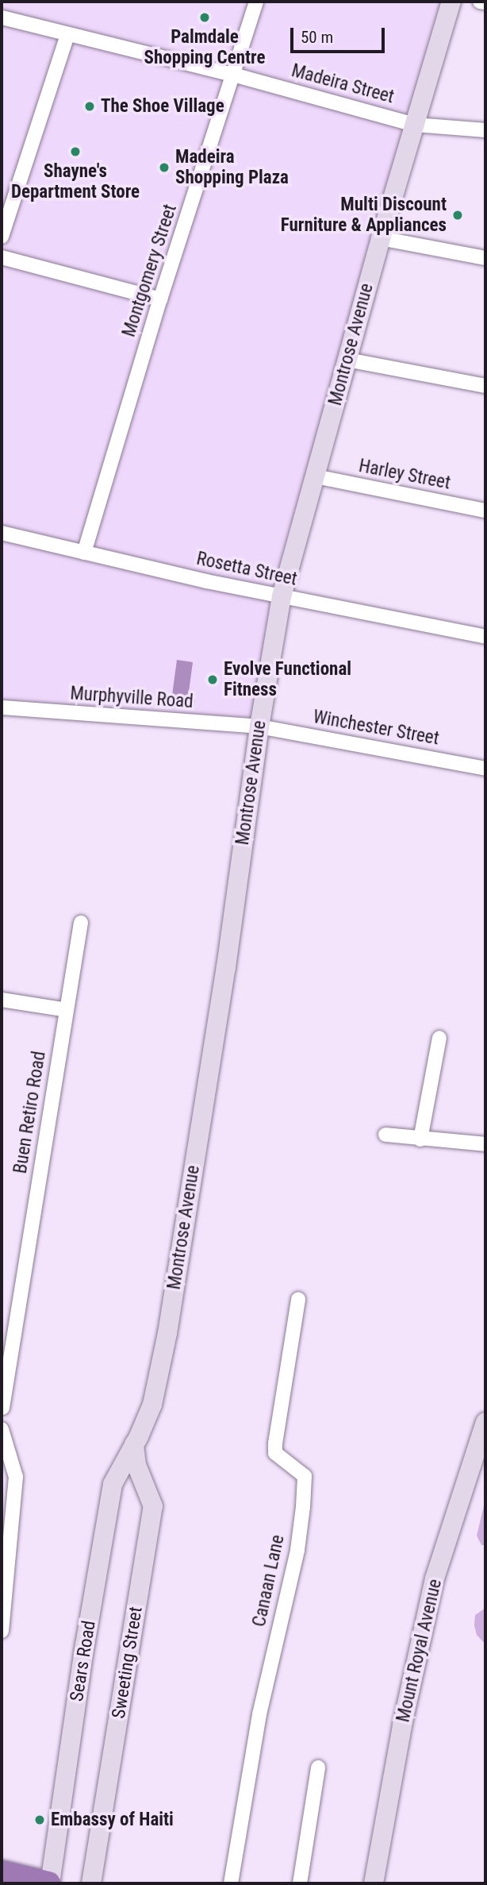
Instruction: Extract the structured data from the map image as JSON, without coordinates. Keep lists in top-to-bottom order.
{
  "streets": {
    "street": [
      "Madeira Street",
      "Montgomery Street",
      "Montrose Avenue",
      "Harley Street",
      "Rosetta Street",
      "Murphyville Road",
      "Winchester Street",
      "Buen Retiro Road",
      "Canaan Lane",
      "Mount Royal Avenue",
      "Sears Road",
      "Sweeting Street"
    ]
  },
  "crossings": [
    ["Madeira Street", "Montgomery Street"],
    ["Madeira Street", "Montrose Avenue"],
    ["Montgomery Street", "Rosetta Street"],
    ["Montrose Avenue", "Harley Street"],
    ["Montrose Avenue", "Rosetta Street"],
    ["Montrose Avenue", "Murphyville Road"],
    ["Montrose Avenue", "Winchester Street"],
    ["Montrose Avenue", "Sears Road"],
    ["Montrose Avenue", "Sweeting Street"],
    ["Murphyville Road", "Winchester Street"],
    ["Sears Road", "Sweeting Street"]
  ],
  "places": [
    "Palmdale Shopping Centre",
    "The Shoe Village",
    "Shayne's Department Store",
    "Madeira Shopping Plaza",
    "Multi Discount Furniture & Appliances",
    "Evolve Functional Fitness",
    "Embassy of Haiti"
  ],
  "scale_bar": "50 m"
}
